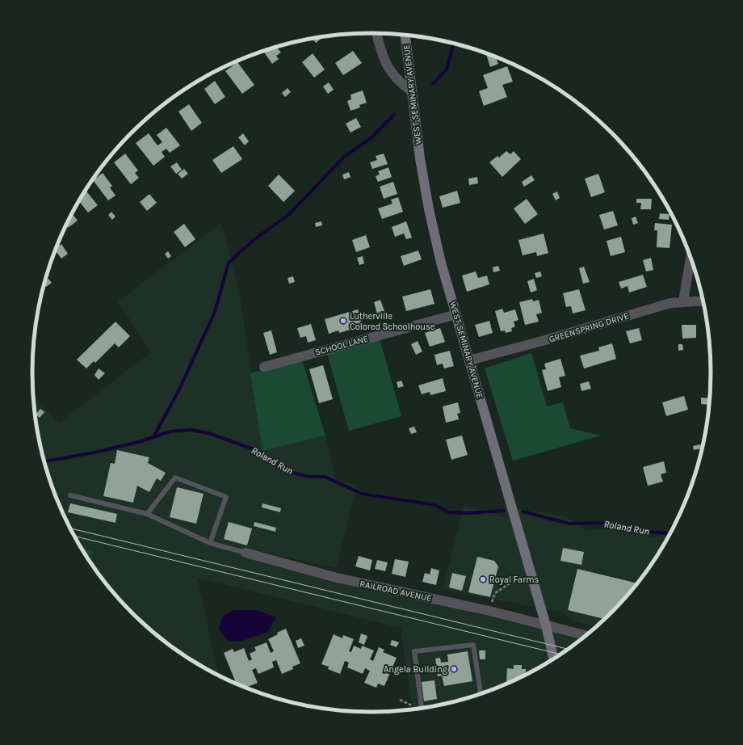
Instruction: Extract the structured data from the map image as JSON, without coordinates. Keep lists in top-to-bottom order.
{
  "streets": {
    "main road": ["WEST SEMINARY AVENUE"],
    "street": ["GREENSPRING DRIVE", "SCHOOL LANE", "RAILROAD AVENUE"]
  },
  "crossings": [
    ["WEST SEMINARY AVENUE", "GREENSPRING DRIVE"],
    ["WEST SEMINARY AVENUE", "SCHOOL LANE"],
    ["WEST SEMINARY AVENUE", "RAILROAD AVENUE"]
  ],
  "water": ["Roland Run"],
  "places": ["Lutherville Colored Schoolhouse", "Royal Farms", "Angela Building"]
}
